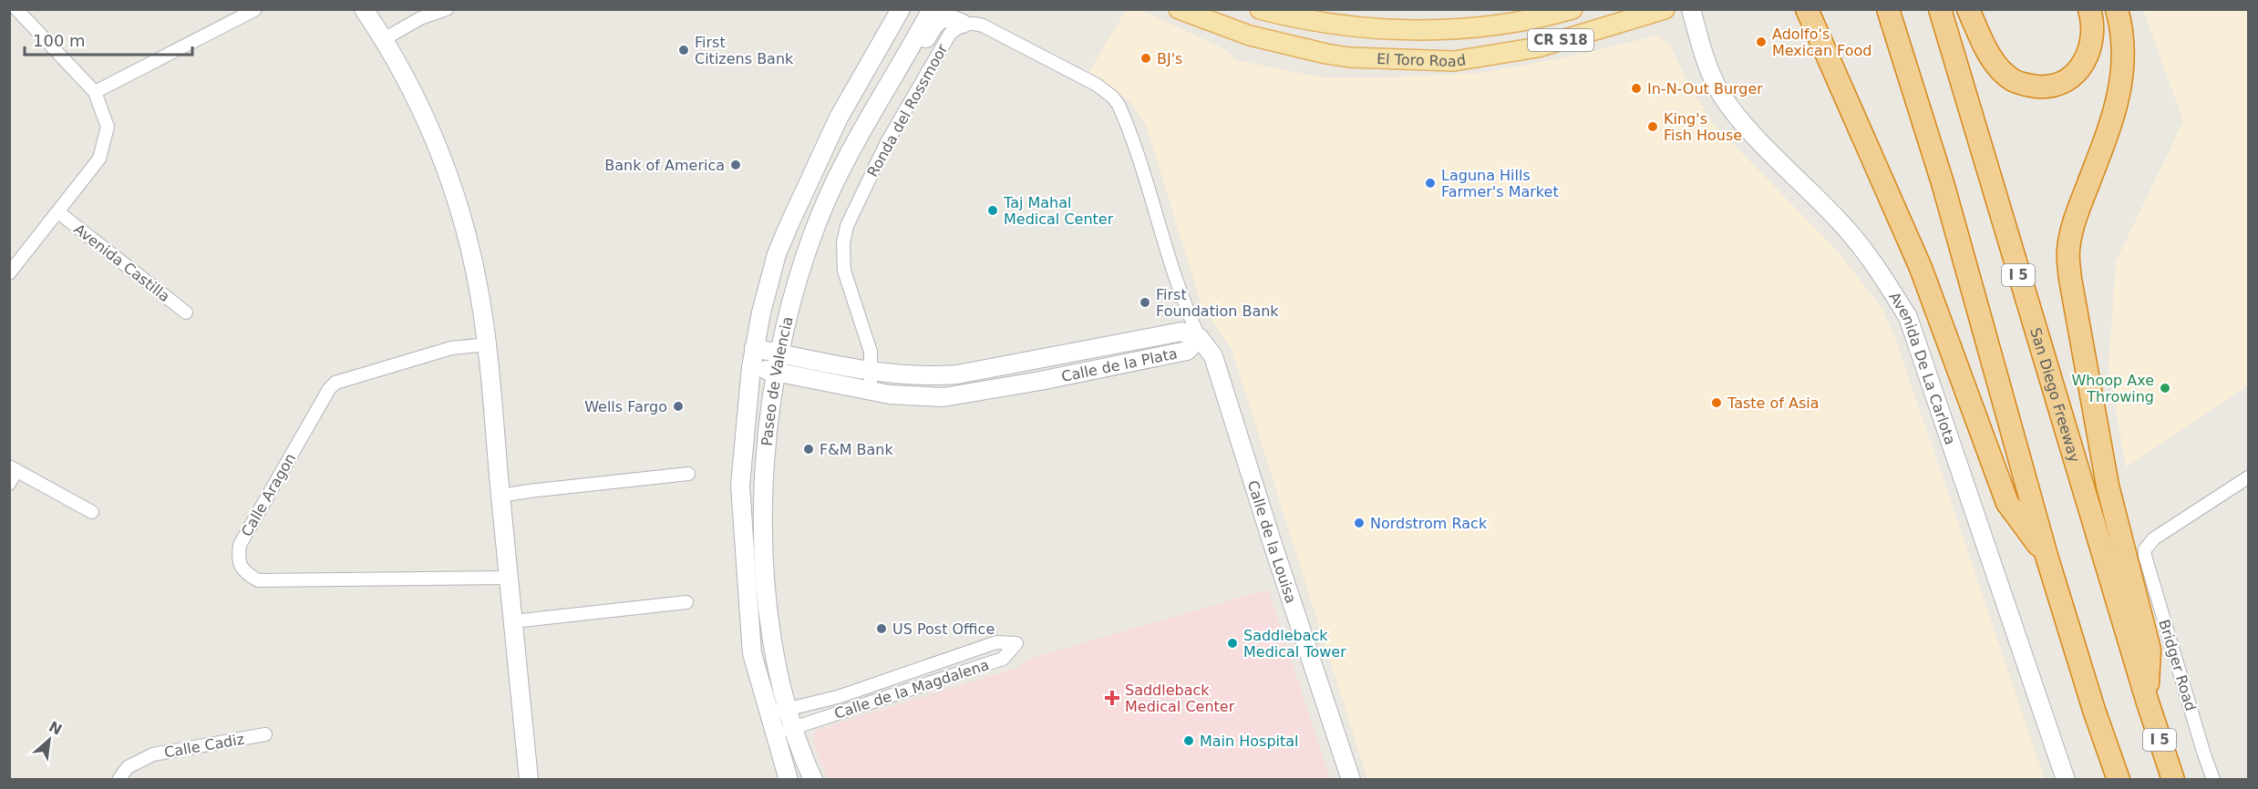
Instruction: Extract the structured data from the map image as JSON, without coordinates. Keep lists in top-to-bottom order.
{
  "streets": {
    "highway": ["I 5", "San Diego Freeway"],
    "main road": [
      "CR S18",
      "El Toro Road",
      "Calle de la Plata",
      "Avenida De La Carlota",
      "Paseo de Valencia",
      "Calle de la Louisa"
    ],
    "street": [
      "Ronda del Rossmoor",
      "Avenida Castilla",
      "Calle Aragon",
      "Bridger Road",
      "Calle de la Magdalena",
      "Calle Cadiz"
    ]
  },
  "crossings": [
    ["Ronda del Rossmoor", "Calle de la Plata"],
    ["Calle de la Plata", "Paseo de Valencia"],
    ["Calle de la Plata", "Calle de la Louisa"],
    ["Paseo de Valencia", "Calle de la Magdalena"]
  ],
  "places": {
    "other": [
      "Adolfo's Mexican Food",
      "First Citizens Bank",
      "BJ's",
      "In-N-Out Burger",
      "King's Fish House",
      "Bank of America",
      "Laguna Hills Farmer's Market",
      "Taj Mahal Medical Center",
      "First Foundation Bank",
      "Whoop Axe Throwing",
      "Taste of Asia",
      "Wells Fargo",
      "F&M Bank",
      "Nordstrom Rack",
      "US Post Office",
      "Saddleback Medical Tower",
      "Main Hospital"
    ],
    "health": ["Saddleback Medical Center"]
  },
  "scale_bar": "100 m",
  "north": "top right"
}
